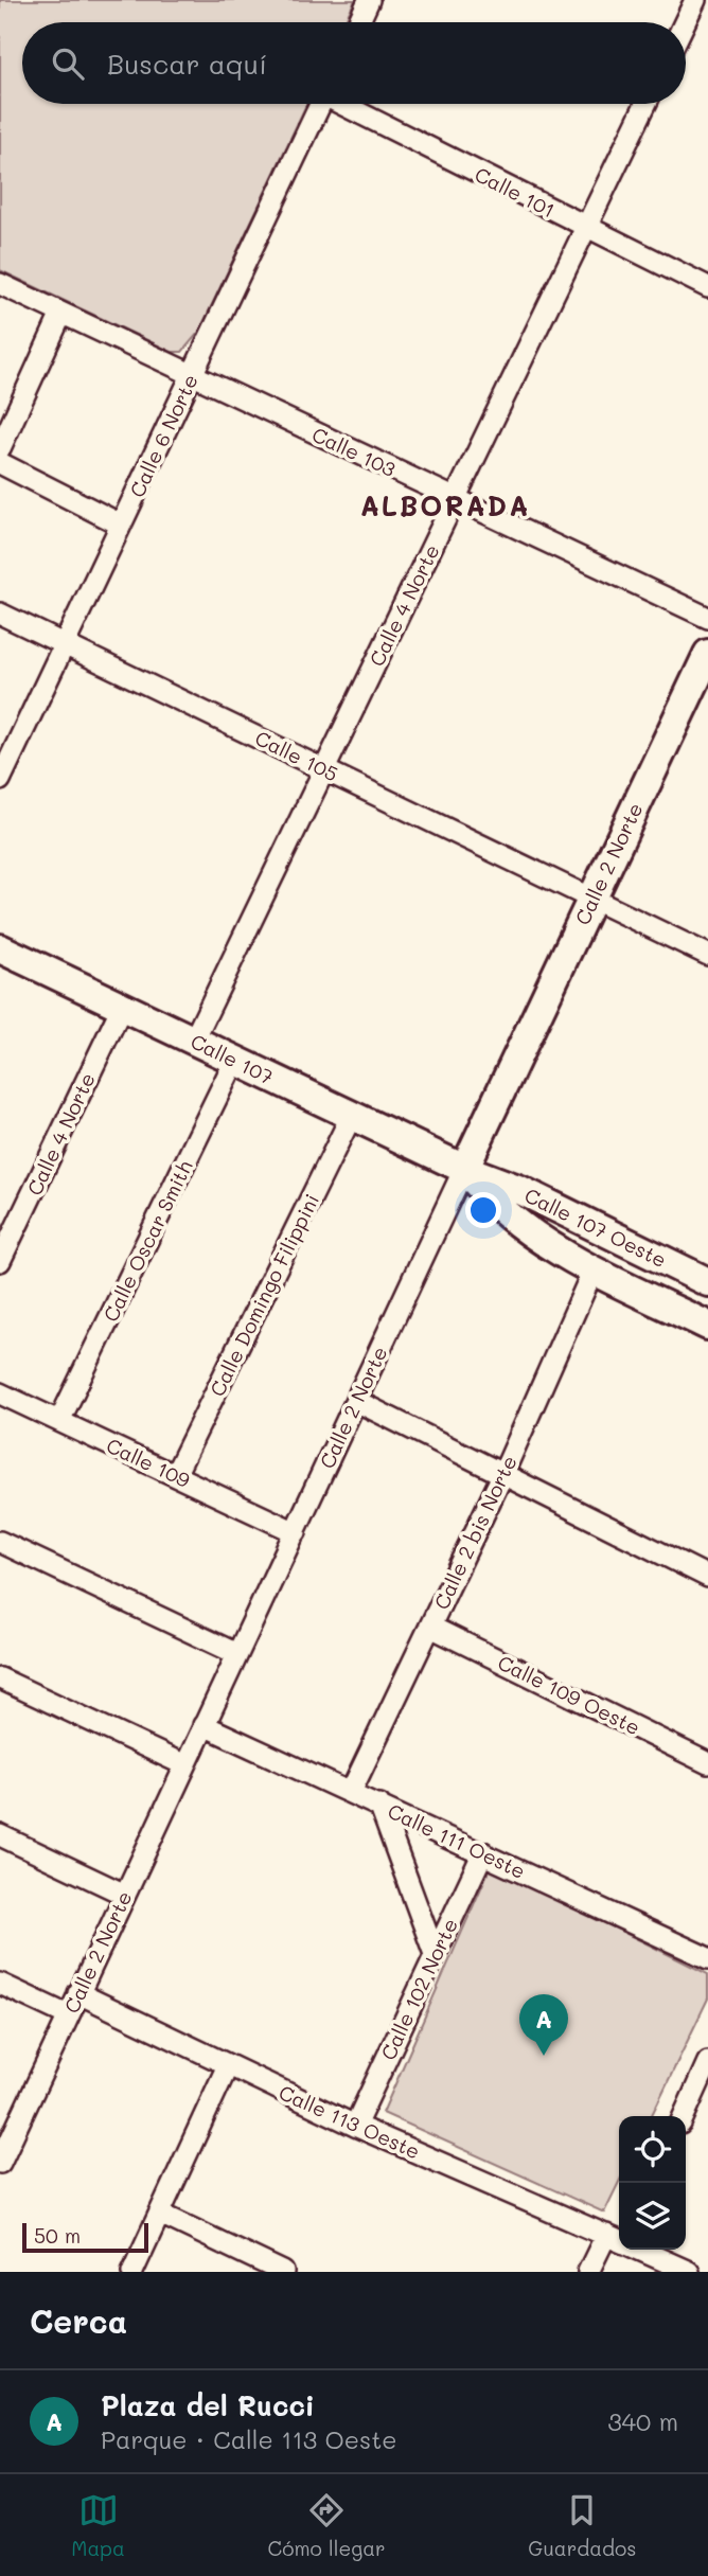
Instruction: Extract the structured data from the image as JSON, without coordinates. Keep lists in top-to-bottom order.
{
  "streets": {
    "street": [
      "Calle 101",
      "Calle 6 Norte",
      "Calle 103",
      "Calle 4 Norte",
      "Calle 105",
      "Calle 2 Norte",
      "Calle 107",
      "Calle 107 Oeste",
      "Calle Oscar Smith",
      "Calle Domingo Filippini",
      "Calle 109",
      "Calle 2 bis Norte",
      "Calle 109 Oeste",
      "Calle 111 Oeste",
      "Calle 102 Norte",
      "Calle 113 Oeste"
    ]
  },
  "crossings": [
    ["Calle 101", "Calle 4 Norte"],
    ["Calle 6 Norte", "Calle 103"],
    ["Calle 6 Norte", "Calle 105"],
    ["Calle 103", "Calle 4 Norte"],
    ["Calle 4 Norte", "Calle 105"],
    ["Calle 4 Norte", "Calle 107"],
    ["Calle 105", "Calle 2 Norte"],
    ["Calle 2 Norte", "Calle 107"],
    ["Calle 2 Norte", "Calle 107 Oeste"],
    ["Calle 2 Norte", "Calle 109"],
    ["Calle 2 Norte", "Calle 111 Oeste"],
    ["Calle 2 Norte", "Calle 113 Oeste"],
    ["Calle 107", "Calle 107 Oeste"],
    ["Calle 107", "Calle Oscar Smith"],
    ["Calle 107", "Calle Domingo Filippini"],
    ["Calle 107 Oeste", "Calle 2 bis Norte"],
    ["Calle Oscar Smith", "Calle 109"],
    ["Calle Domingo Filippini", "Calle 109"],
    ["Calle 2 bis Norte", "Calle 109 Oeste"],
    ["Calle 2 bis Norte", "Calle 111 Oeste"],
    ["Calle 111 Oeste", "Calle 102 Norte"],
    ["Calle 102 Norte", "Calle 113 Oeste"]
  ],
  "districts": ["ALBORADA"],
  "scale_bar": "50 m",
  "page": {
    "search": "Buscar aquí",
    "pins": "A",
    "scale": "50 m",
    "heading": "Cerca",
    "list": [
      {
        "mark": "A",
        "name": "Plaza del Rucci",
        "note": "Parque · Calle 113 Oeste",
        "value": "340 m"
      }
    ],
    "nav": ["Mapa", "Cómo llegar", "Guardados"]
  }
}
